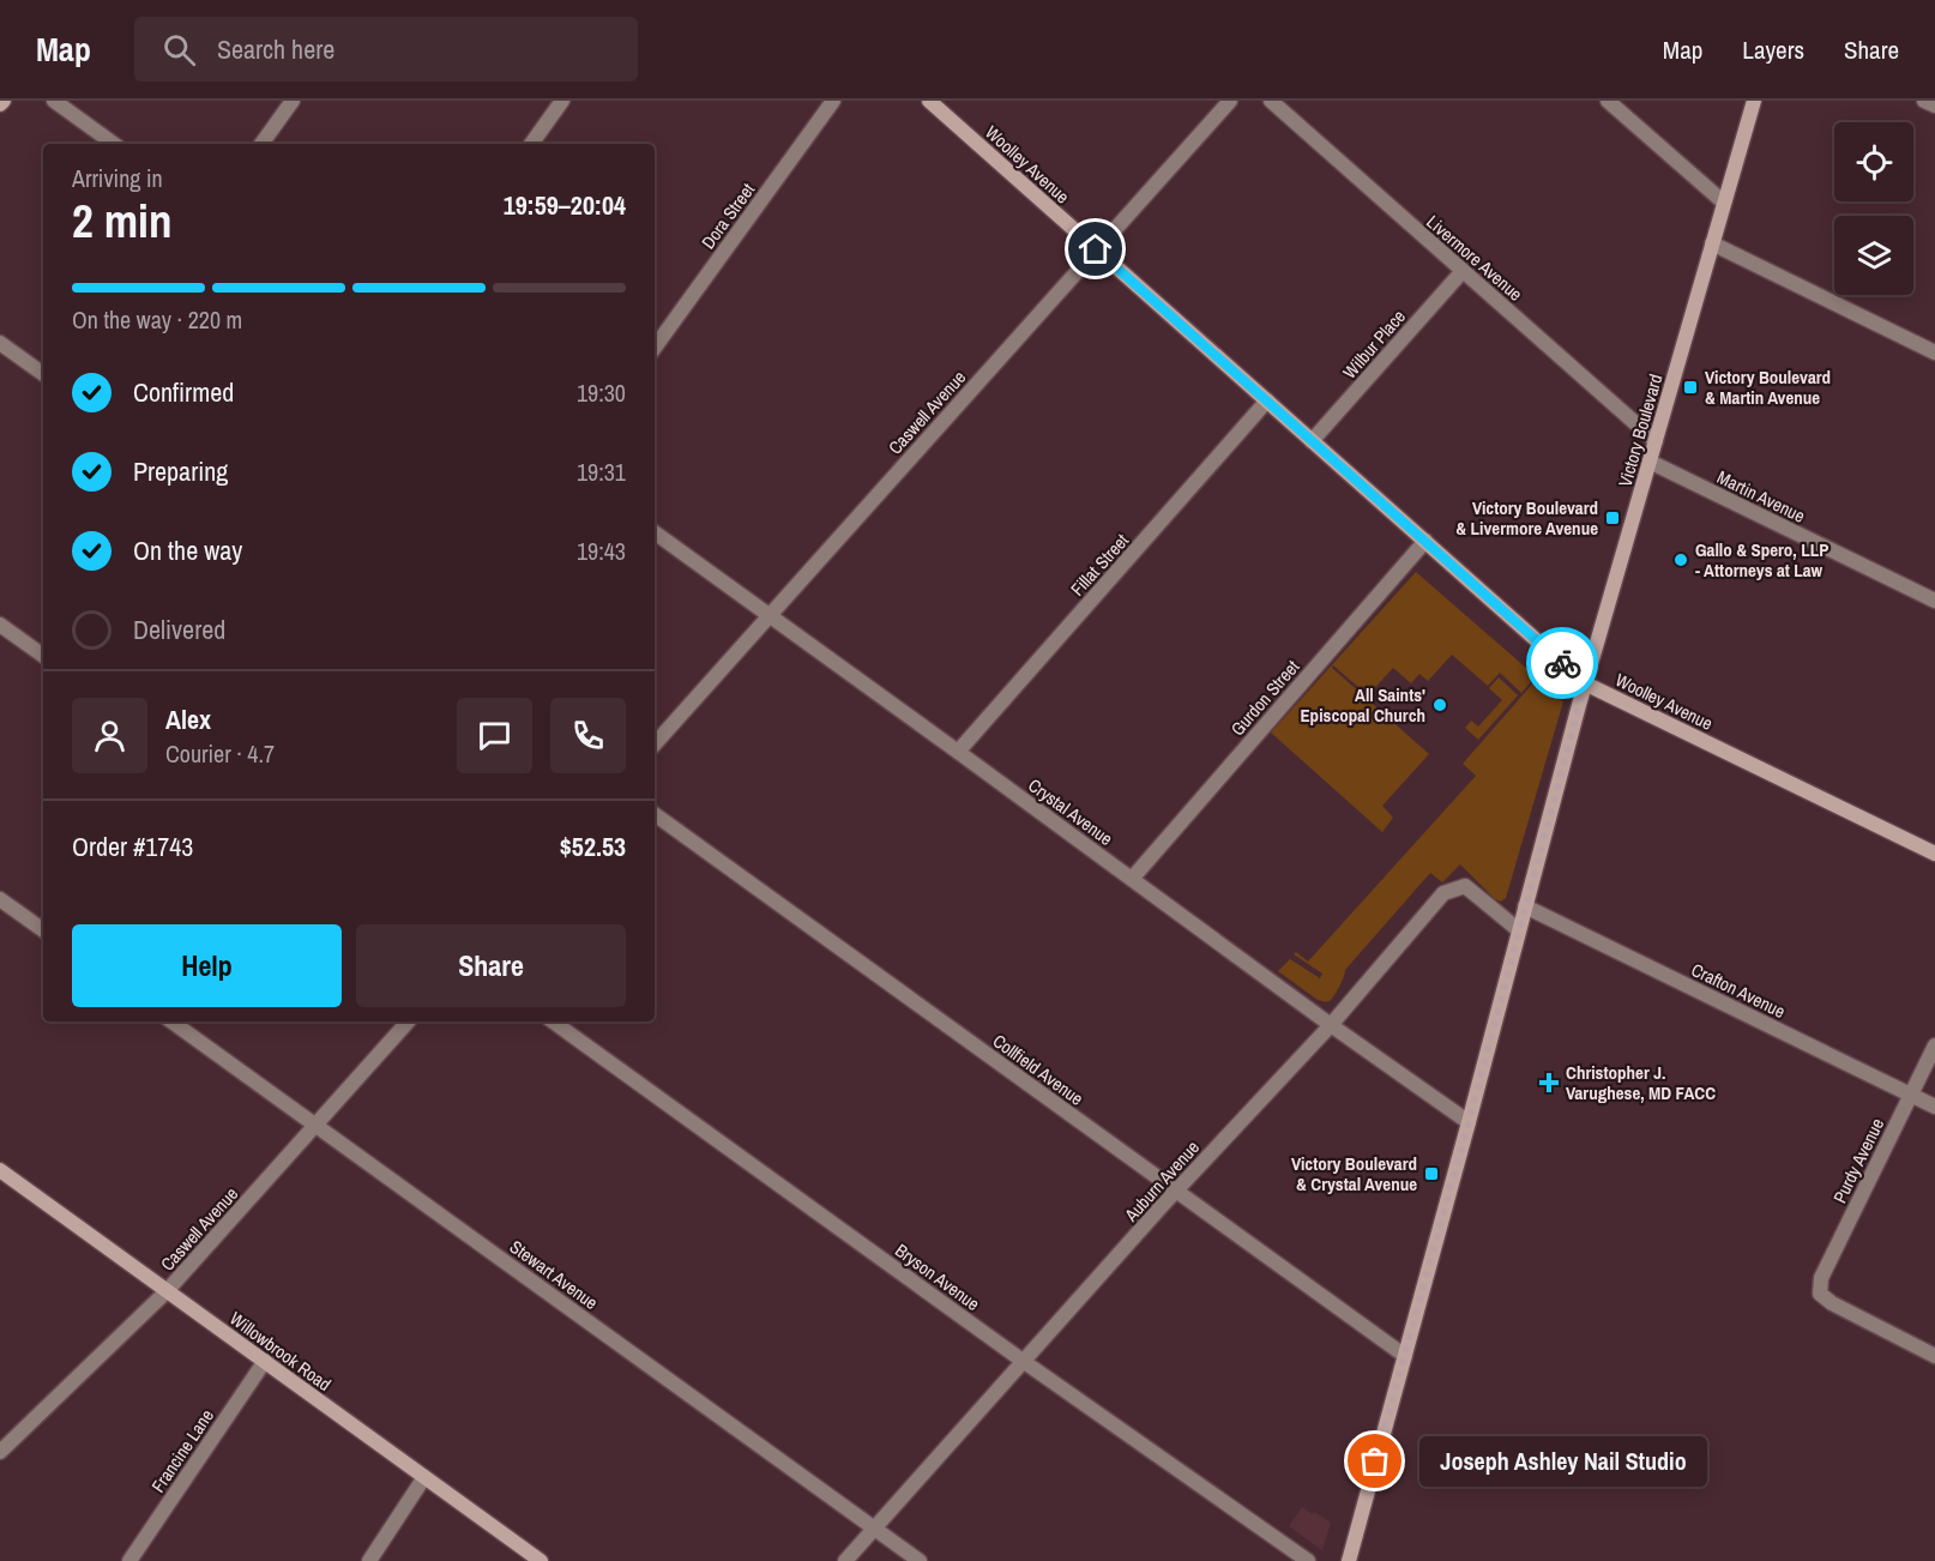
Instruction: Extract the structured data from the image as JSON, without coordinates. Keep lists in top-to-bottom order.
{
  "streets": {
    "street": [
      "Woolley Avenue",
      "Dora Street",
      "Livermore Avenue",
      "Wilbur Place",
      "Caswell Avenue",
      "Victory Boulevard",
      "Martin Avenue",
      "Fillat Street",
      "Gurdon Street",
      "Crystal Avenue",
      "Crafton Avenue",
      "Collfield Avenue",
      "Purdy Avenue",
      "Auburn Avenue",
      "Stewart Avenue",
      "Bryson Avenue",
      "Willowbrook Road",
      "Francine Lane"
    ]
  },
  "crossings": [
    ["Woolley Avenue", "Wilbur Place"],
    ["Woolley Avenue", "Caswell Avenue"],
    ["Woolley Avenue", "Victory Boulevard"],
    ["Woolley Avenue", "Fillat Street"],
    ["Woolley Avenue", "Gurdon Street"],
    ["Livermore Avenue", "Wilbur Place"],
    ["Livermore Avenue", "Victory Boulevard"],
    ["Caswell Avenue", "Crystal Avenue"],
    ["Caswell Avenue", "Stewart Avenue"],
    ["Caswell Avenue", "Willowbrook Road"],
    ["Victory Boulevard", "Martin Avenue"],
    ["Victory Boulevard", "Crystal Avenue"],
    ["Victory Boulevard", "Crafton Avenue"],
    ["Victory Boulevard", "Collfield Avenue"],
    ["Victory Boulevard", "Auburn Avenue"],
    ["Fillat Street", "Crystal Avenue"],
    ["Gurdon Street", "Crystal Avenue"],
    ["Crystal Avenue", "Auburn Avenue"],
    ["Crafton Avenue", "Purdy Avenue"],
    ["Collfield Avenue", "Auburn Avenue"],
    ["Auburn Avenue", "Stewart Avenue"],
    ["Auburn Avenue", "Bryson Avenue"],
    ["Willowbrook Road", "Francine Lane"]
  ],
  "places": {
    "transit": ["Victory Boulevard & Martin Avenue", "Victory Boulevard & Livermore Avenue", "Victory Boulevard & Crystal Avenue"],
    "other": ["Gallo & Spero, LLP - Attorneys at Law", "All Saints' Episcopal Church", "Joseph Ashley Nail Studio"],
    "health": ["Christopher J. Varughese, MD FACC"]
  },
  "page": {
    "header": "Map",
    "search": "Search here",
    "nav": ["Map", "Layers", "Share"],
    "heading": ["2 min", "Arriving in", "19:59–20:04"],
    "panel": [
      "Alex",
      "Courier · 4.7",
      "Order #1743",
      "$52.53"
    ],
    "bar": "On the way · 220 m",
    "list": [
      ["Confirmed", "19:30"],
      ["Preparing", "19:31"],
      ["On the way", "19:43"],
      "Delivered"
    ],
    "buttons": ["Help", "Share"],
    "bubble": "Joseph Ashley Nail Studio"
  }
}
